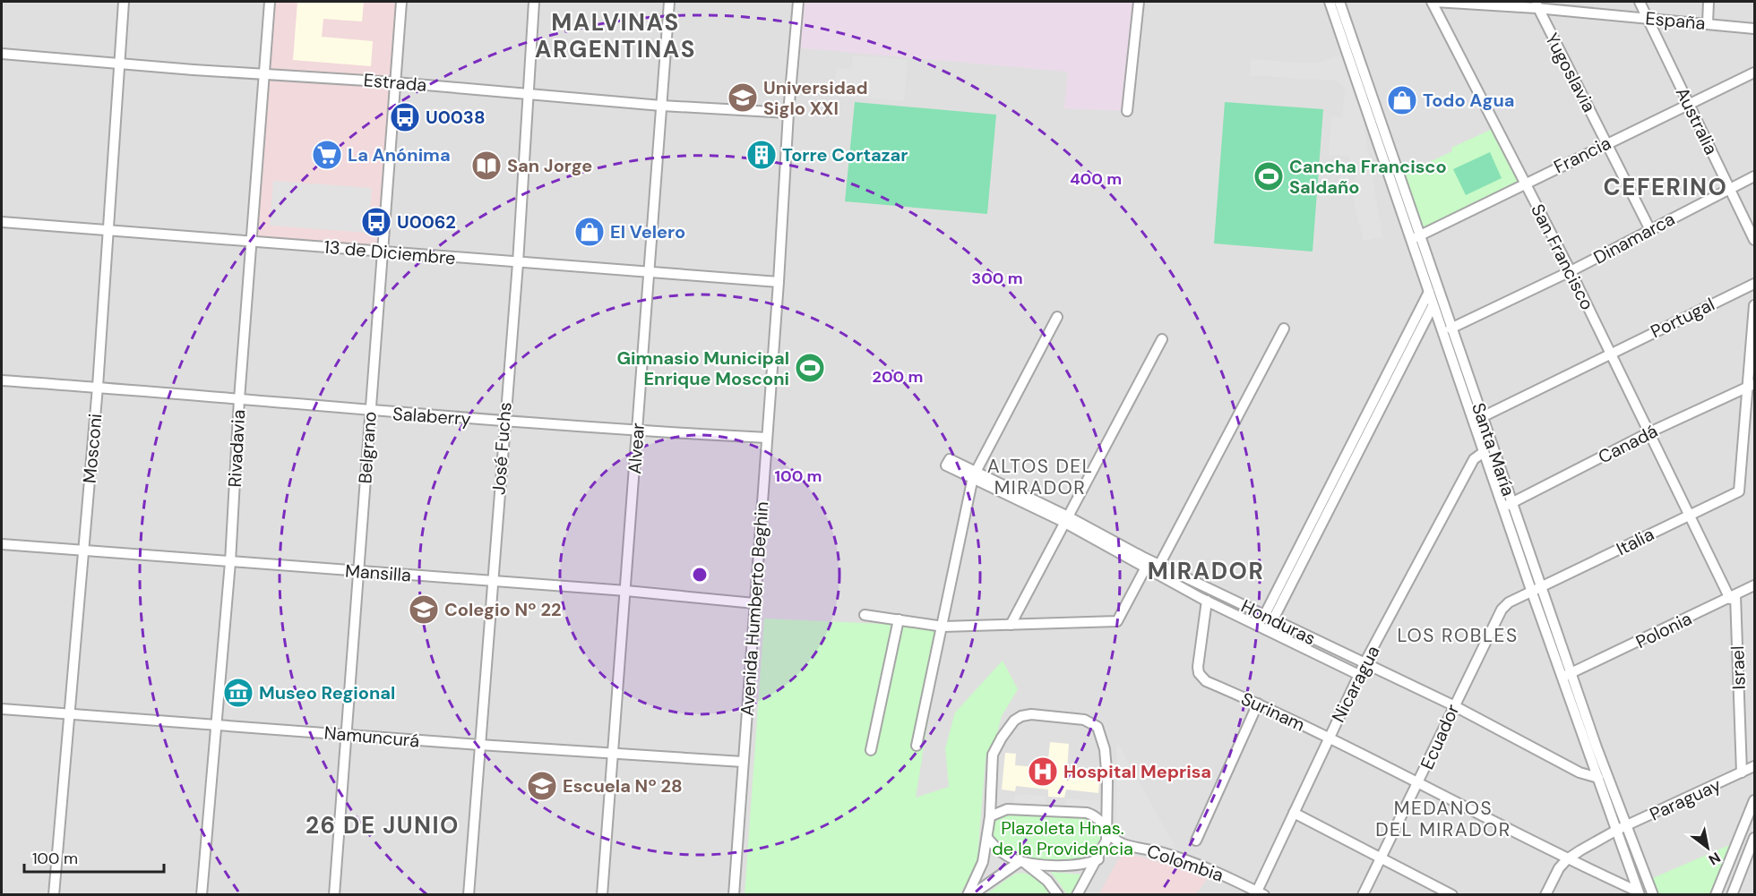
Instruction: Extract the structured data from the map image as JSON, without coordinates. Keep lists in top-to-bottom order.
{
  "streets": {
    "street": [
      "España",
      "Yugoslavia",
      "Estrada",
      "Australia",
      "Francia",
      "Dinamarca",
      "13 de Diciembre",
      "San Francisco",
      "Portugal",
      "Salaberry",
      "Canadá",
      "Belgrano",
      "Mosconi",
      "Rivadavia",
      "José Fuchs",
      "Alvear",
      "Santa María",
      "Italia",
      "Mansilla",
      "Avenida Humberto Beghin",
      "Honduras",
      "Polonia",
      "Israel",
      "Nicaragua",
      "Surinam",
      "Namuncurá",
      "Ecuador",
      "Paraguay",
      "Colombia"
    ]
  },
  "crossings": [
    ["España", "Yugoslavia"],
    ["España", "Australia"],
    ["España", "San Francisco"],
    ["Yugoslavia", "Francia"],
    ["Yugoslavia", "Dinamarca"],
    ["Estrada", "Belgrano"],
    ["Estrada", "Mosconi"],
    ["Estrada", "Rivadavia"],
    ["Estrada", "José Fuchs"],
    ["Estrada", "Alvear"],
    ["Estrada", "Avenida Humberto Beghin"],
    ["Australia", "Francia"],
    ["Australia", "Dinamarca"],
    ["Francia", "San Francisco"],
    ["Francia", "Santa María"],
    ["Dinamarca", "San Francisco"],
    ["Dinamarca", "Santa María"],
    ["13 de Diciembre", "Belgrano"],
    ["13 de Diciembre", "Mosconi"],
    ["13 de Diciembre", "Rivadavia"],
    ["13 de Diciembre", "José Fuchs"],
    ["13 de Diciembre", "Alvear"],
    ["13 de Diciembre", "Avenida Humberto Beghin"],
    ["San Francisco", "Portugal"],
    ["San Francisco", "Canadá"],
    ["San Francisco", "Italia"],
    ["San Francisco", "Polonia"],
    ["San Francisco", "Israel"],
    ["Portugal", "Santa María"],
    ["Salaberry", "Belgrano"],
    ["Salaberry", "Mosconi"],
    ["Salaberry", "Rivadavia"],
    ["Salaberry", "José Fuchs"],
    ["Salaberry", "Alvear"],
    ["Salaberry", "Avenida Humberto Beghin"],
    ["Canadá", "Santa María"],
    ["Canadá", "Italia"],
    ["Belgrano", "Mansilla"],
    ["Belgrano", "Namuncurá"],
    ["Mosconi", "Mansilla"],
    ["Mosconi", "Namuncurá"],
    ["Rivadavia", "Mansilla"],
    ["Rivadavia", "Namuncurá"],
    ["José Fuchs", "Mansilla"],
    ["José Fuchs", "Namuncurá"],
    ["Alvear", "Mansilla"],
    ["Alvear", "Namuncurá"],
    ["Santa María", "Italia"],
    ["Santa María", "Honduras"],
    ["Santa María", "Polonia"],
    ["Santa María", "Nicaragua"],
    ["Santa María", "Surinam"],
    ["Santa María", "Ecuador"],
    ["Santa María", "Paraguay"],
    ["Italia", "Ecuador"],
    ["Mansilla", "Avenida Humberto Beghin"],
    ["Avenida Humberto Beghin", "Namuncurá"],
    ["Honduras", "Nicaragua"],
    ["Honduras", "Surinam"],
    ["Honduras", "Ecuador"],
    ["Polonia", "Israel"],
    ["Israel", "Paraguay"],
    ["Nicaragua", "Surinam"],
    ["Nicaragua", "Colombia"],
    ["Surinam", "Ecuador"],
    ["Surinam", "Paraguay"]
  ],
  "districts": [
    "MALVINAS ARGENTINAS",
    "CEFERINO",
    "ALTOS DEL MIRADOR",
    "MIRADOR",
    "LOS ROBLES",
    "MEDANOS DEL MIRADOR",
    "26 DE JUNIO"
  ],
  "parks": ["Plazoleta Hnas. de la Providencia"],
  "places": {
    "school or university": ["Universidad Siglo XXI", "Colegio Nº 22", "Escuela Nº 28"],
    "shop": ["Todo Agua", "El Velero"],
    "bus stop": ["U0038", "U0062"],
    "supermarket": ["La Anónima"],
    "building": ["Torre Cortazar"],
    "library": ["San Jorge"],
    "sports": ["Cancha Francisco Saldaño", "Gimnasio Municipal Enrique Mosconi"],
    "museum": ["Museo Regional"],
    "hospital": ["Hospital Meprisa"]
  },
  "scale_bar": "100 m",
  "north": "bottom right",
  "rings": [
    "400 m",
    "300 m",
    "200 m",
    "100 m"
  ]
}
